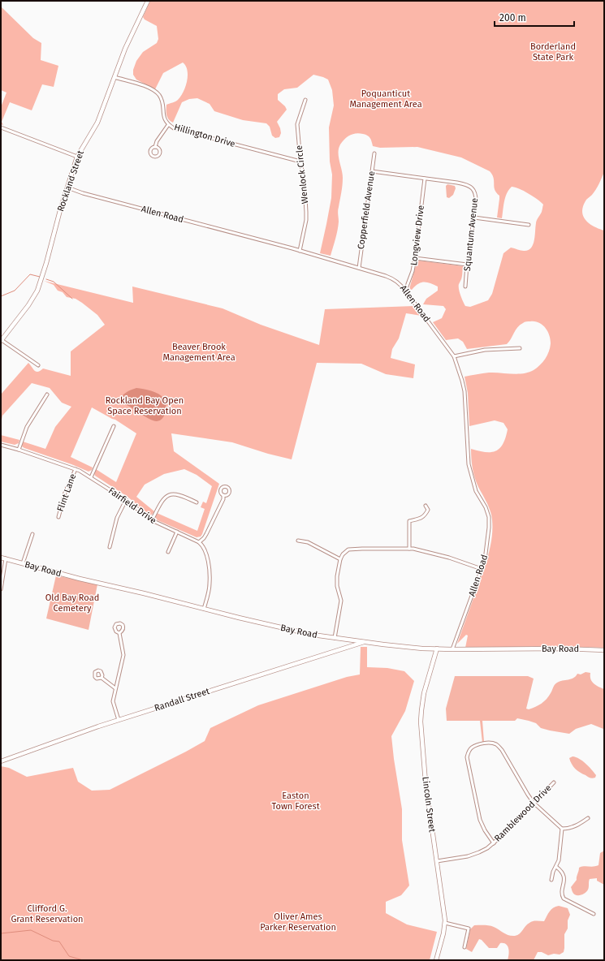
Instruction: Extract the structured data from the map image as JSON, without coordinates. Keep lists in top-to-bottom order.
{
  "streets": {
    "street": [
      "Hillington Drive",
      "Wenlock Circle",
      "Rockland Street",
      "Copperfield Avenue",
      "Allen Road",
      "Squantum Avenue",
      "Longview Drive",
      "Flint Lane",
      "Fairfield Drive",
      "Bay Road",
      "Randall Street",
      "Lincoln Street",
      "Ramblewood Drive"
    ]
  },
  "crossings": [
    ["Hillington Drive", "Wenlock Circle"],
    ["Hillington Drive", "Rockland Street"],
    ["Wenlock Circle", "Allen Road"],
    ["Rockland Street", "Allen Road"],
    ["Copperfield Avenue", "Allen Road"],
    ["Copperfield Avenue", "Squantum Avenue"],
    ["Allen Road", "Longview Drive"],
    ["Allen Road", "Bay Road"],
    ["Squantum Avenue", "Longview Drive"],
    ["Flint Lane", "Fairfield Drive"],
    ["Bay Road", "Randall Street"],
    ["Bay Road", "Lincoln Street"],
    ["Lincoln Street", "Ramblewood Drive"]
  ],
  "parks": [
    "Borderland State Park",
    "Poquanticut Management Area",
    "Beaver Brook Management Area",
    "Rockland Bay Open Space Reservation",
    "Old Bay Road Cemetery",
    "Easton Town Forest",
    "Clifford G. Grant Reservation",
    "Oliver Ames Parker Reservation"
  ],
  "scale_bar": "200 m"
}
